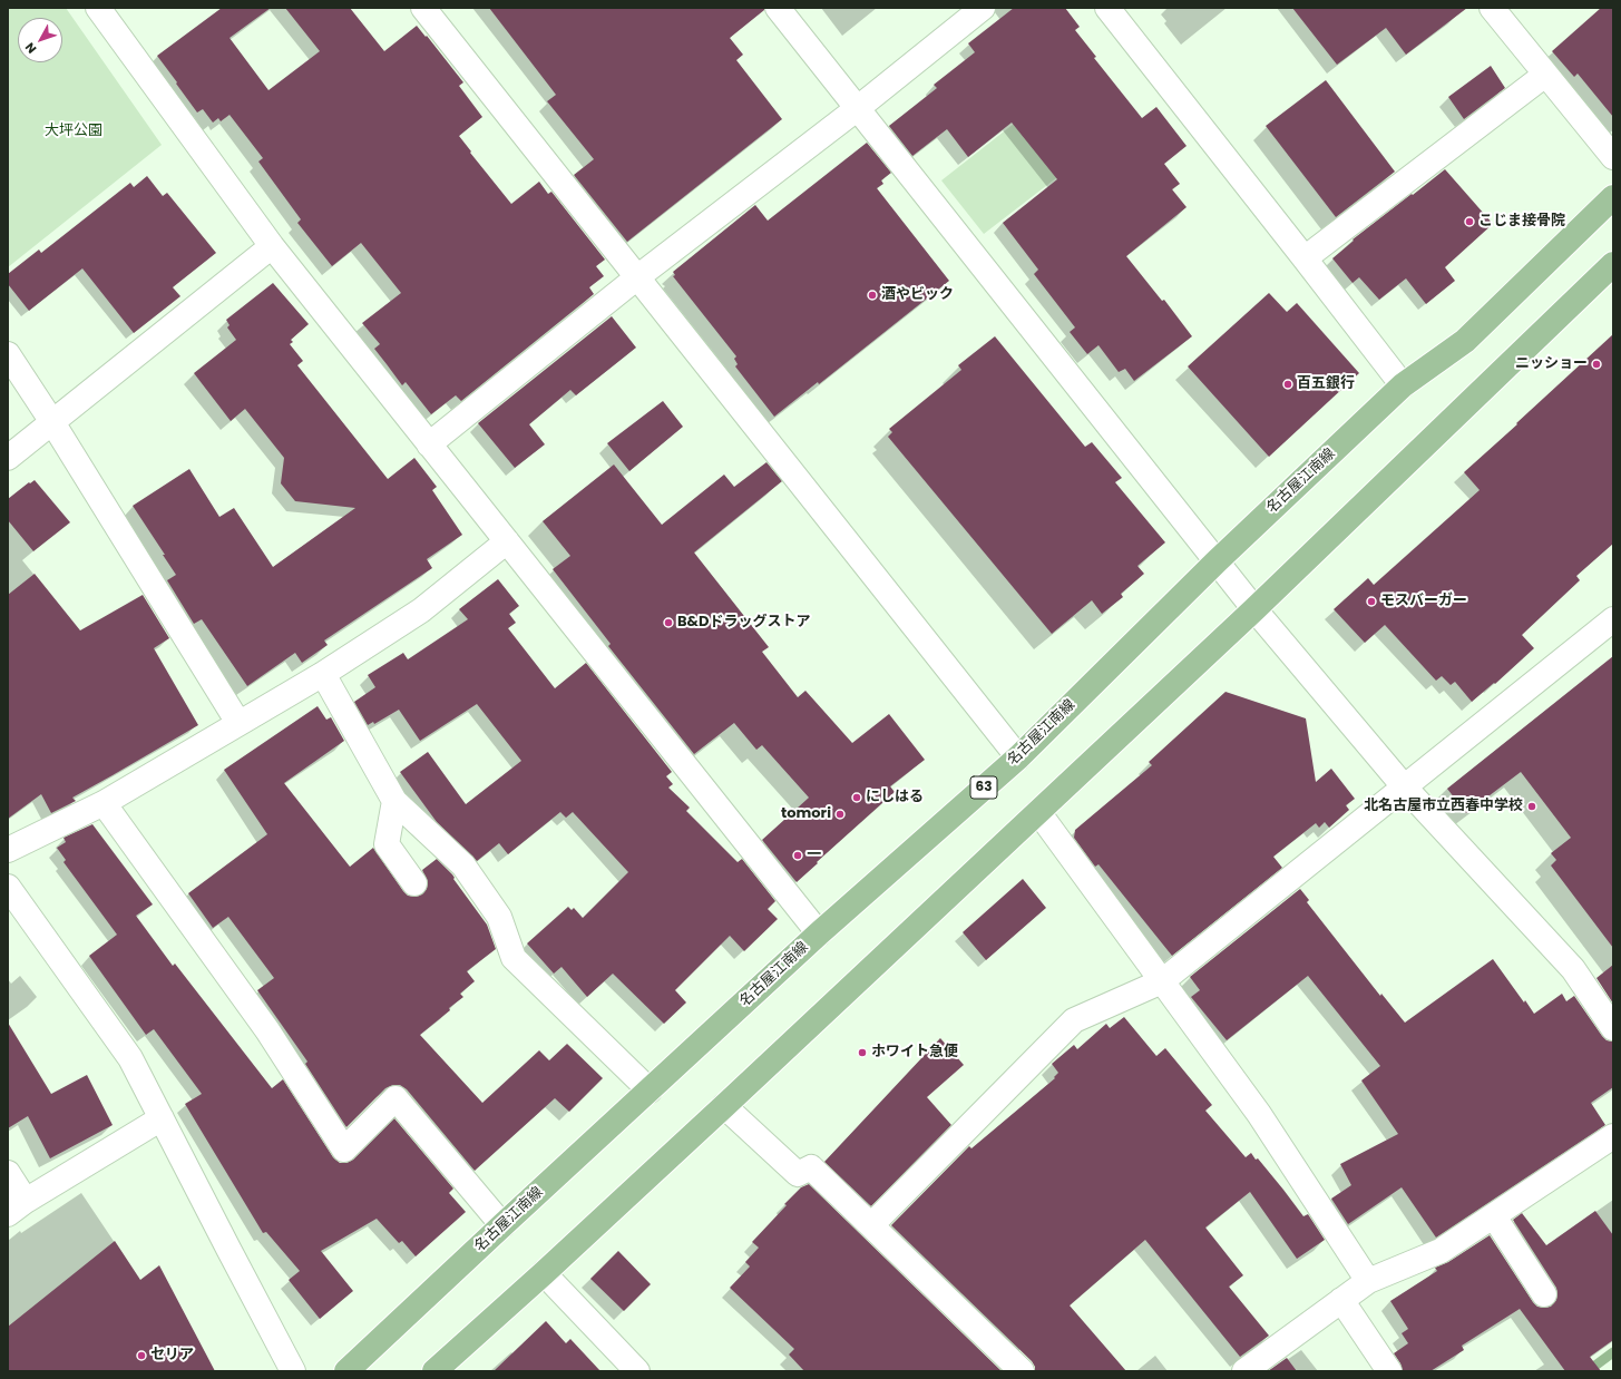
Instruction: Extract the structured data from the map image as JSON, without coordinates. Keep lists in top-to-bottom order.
{
  "streets": {
    "main road": ["名古屋江南線", "63"]
  },
  "parks": ["大坪公園"],
  "places": [
    "こじま接骨院",
    "酒やビック",
    "ニッショー",
    "百五銀行",
    "モスバーガー",
    "B&Dドラッグストア",
    "にしはる",
    "北名古屋市立西春中学校",
    "tomori",
    "一",
    "ホワイト急便",
    "セリア"
  ],
  "north": "bottom left"
}
